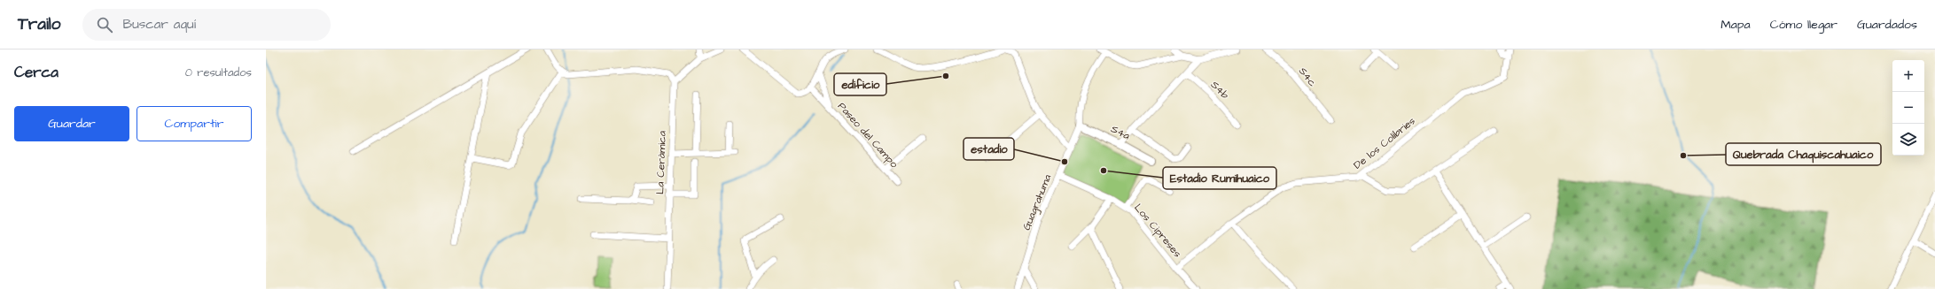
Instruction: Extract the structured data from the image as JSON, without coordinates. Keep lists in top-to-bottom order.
{
  "streets": {
    "street": [
      "S4c",
      "S4b",
      "S4a",
      "Paseo del Campo",
      "De los Colibries",
      "La Cerámica",
      "Guagrahuma",
      "Los Cipreses"
    ]
  },
  "crossings": [
    ["S4a", "Guagrahuma"],
    ["De los Colibries", "Los Cipreses"],
    ["Guagrahuma", "Los Cipreses"]
  ],
  "places": [
    "edificio",
    "Quebrada Chaquiscahuaico",
    "estadio",
    "Estadio Rumihuaico"
  ],
  "page": {
    "header": "Trailo",
    "search": "Buscar aquí",
    "nav": ["Mapa", "Cómo llegar", "Guardados"],
    "heading": ["Cerca", "0 resultados"],
    "map_buttons": ["+", "−"],
    "buttons": ["Guardar", "Compartir"]
  }
}
